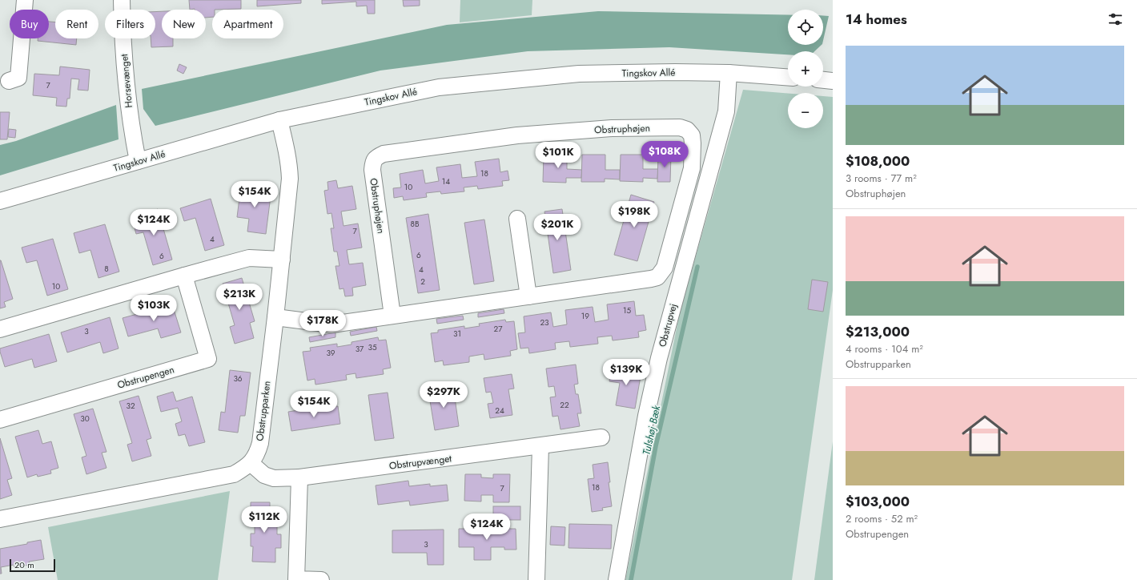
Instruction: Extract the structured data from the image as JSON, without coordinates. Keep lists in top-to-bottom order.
{
  "streets": {
    "street": [
      "Tingskov Allé",
      "Horsevænget",
      "Obstruphøjen",
      "Obstrupvej",
      "Obstrupengen",
      "Obstrupparken",
      "Obstrupvænget"
    ]
  },
  "crossings": [
    ["Tingskov Allé", "Horsevænget"],
    ["Tingskov Allé", "Obstrupvej"],
    ["Tingskov Allé", "Obstrupparken"],
    ["Obstruphøjen", "Obstrupparken"],
    ["Obstrupparken", "Obstrupvænget"]
  ],
  "water": ["Tulshøj Bæk"],
  "house_numbers": [
    "7",
    "18",
    "14",
    "10",
    "8B",
    "7",
    "4",
    "6",
    "6",
    "8",
    "4",
    "2",
    "10",
    "15",
    "19",
    "23",
    "27",
    "3",
    "31",
    "35",
    "37",
    "39",
    "36",
    "22",
    "32",
    "24",
    "30",
    "18",
    "7",
    "3"
  ],
  "scale_bar": "20 m",
  "page": {
    "heading": "14 homes",
    "map_buttons": ["+", "−"],
    "chip": [
      "Buy",
      "Rent",
      "Filters",
      "New",
      "Apartment"
    ],
    "list": [
      {
        "name": "$108,000",
        "note": "3 rooms · 77 m² · Obstruphøjen"
      },
      {
        "name": "$213,000",
        "note": "4 rooms · 104 m² · Obstrupparken"
      },
      {
        "name": "$103,000",
        "note": "2 rooms · 52 m² · Obstrupengen"
      }
    ],
    "price": [
      "$108K",
      "$101K",
      "$154K",
      "$198K",
      "$124K",
      "$201K",
      "$213K",
      "$103K",
      "$178K",
      "$139K",
      "$297K",
      "$154K",
      "$112K",
      "$124K"
    ],
    "scale": "20 m"
  }
}
